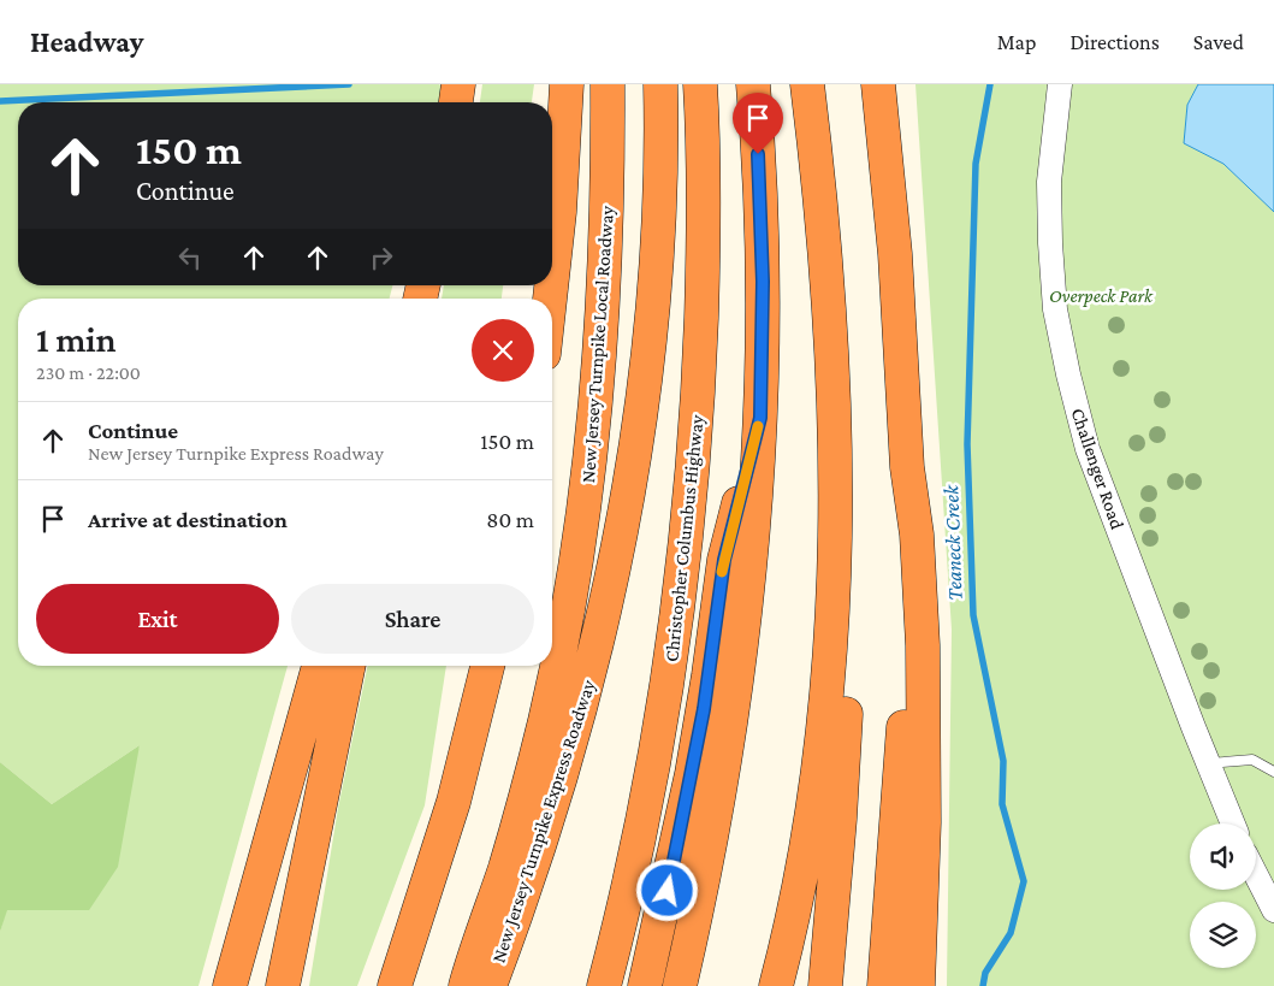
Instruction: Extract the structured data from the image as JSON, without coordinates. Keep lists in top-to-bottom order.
{
  "streets": {
    "highway": ["New Jersey Turnpike Local Roadway", "Christopher Columbus Highway", "New Jersey Turnpike Express Roadway"],
    "street": ["Challenger Road"]
  },
  "water": ["Teaneck Creek"],
  "parks": ["Overpeck Park"],
  "page": {
    "header": "Headway",
    "nav": ["Map", "Directions", "Saved"],
    "turn": ["150 m", "Continue"],
    "heading": ["1 min", "230 m · 22:00"],
    "list": [
      {
        "name": "Continue",
        "note": "New Jersey Turnpike Express Roadway",
        "value": "150 m"
      },
      {
        "name": "Arrive at destination",
        "value": "80 m"
      }
    ],
    "buttons": ["Exit", "Share"]
  }
}
